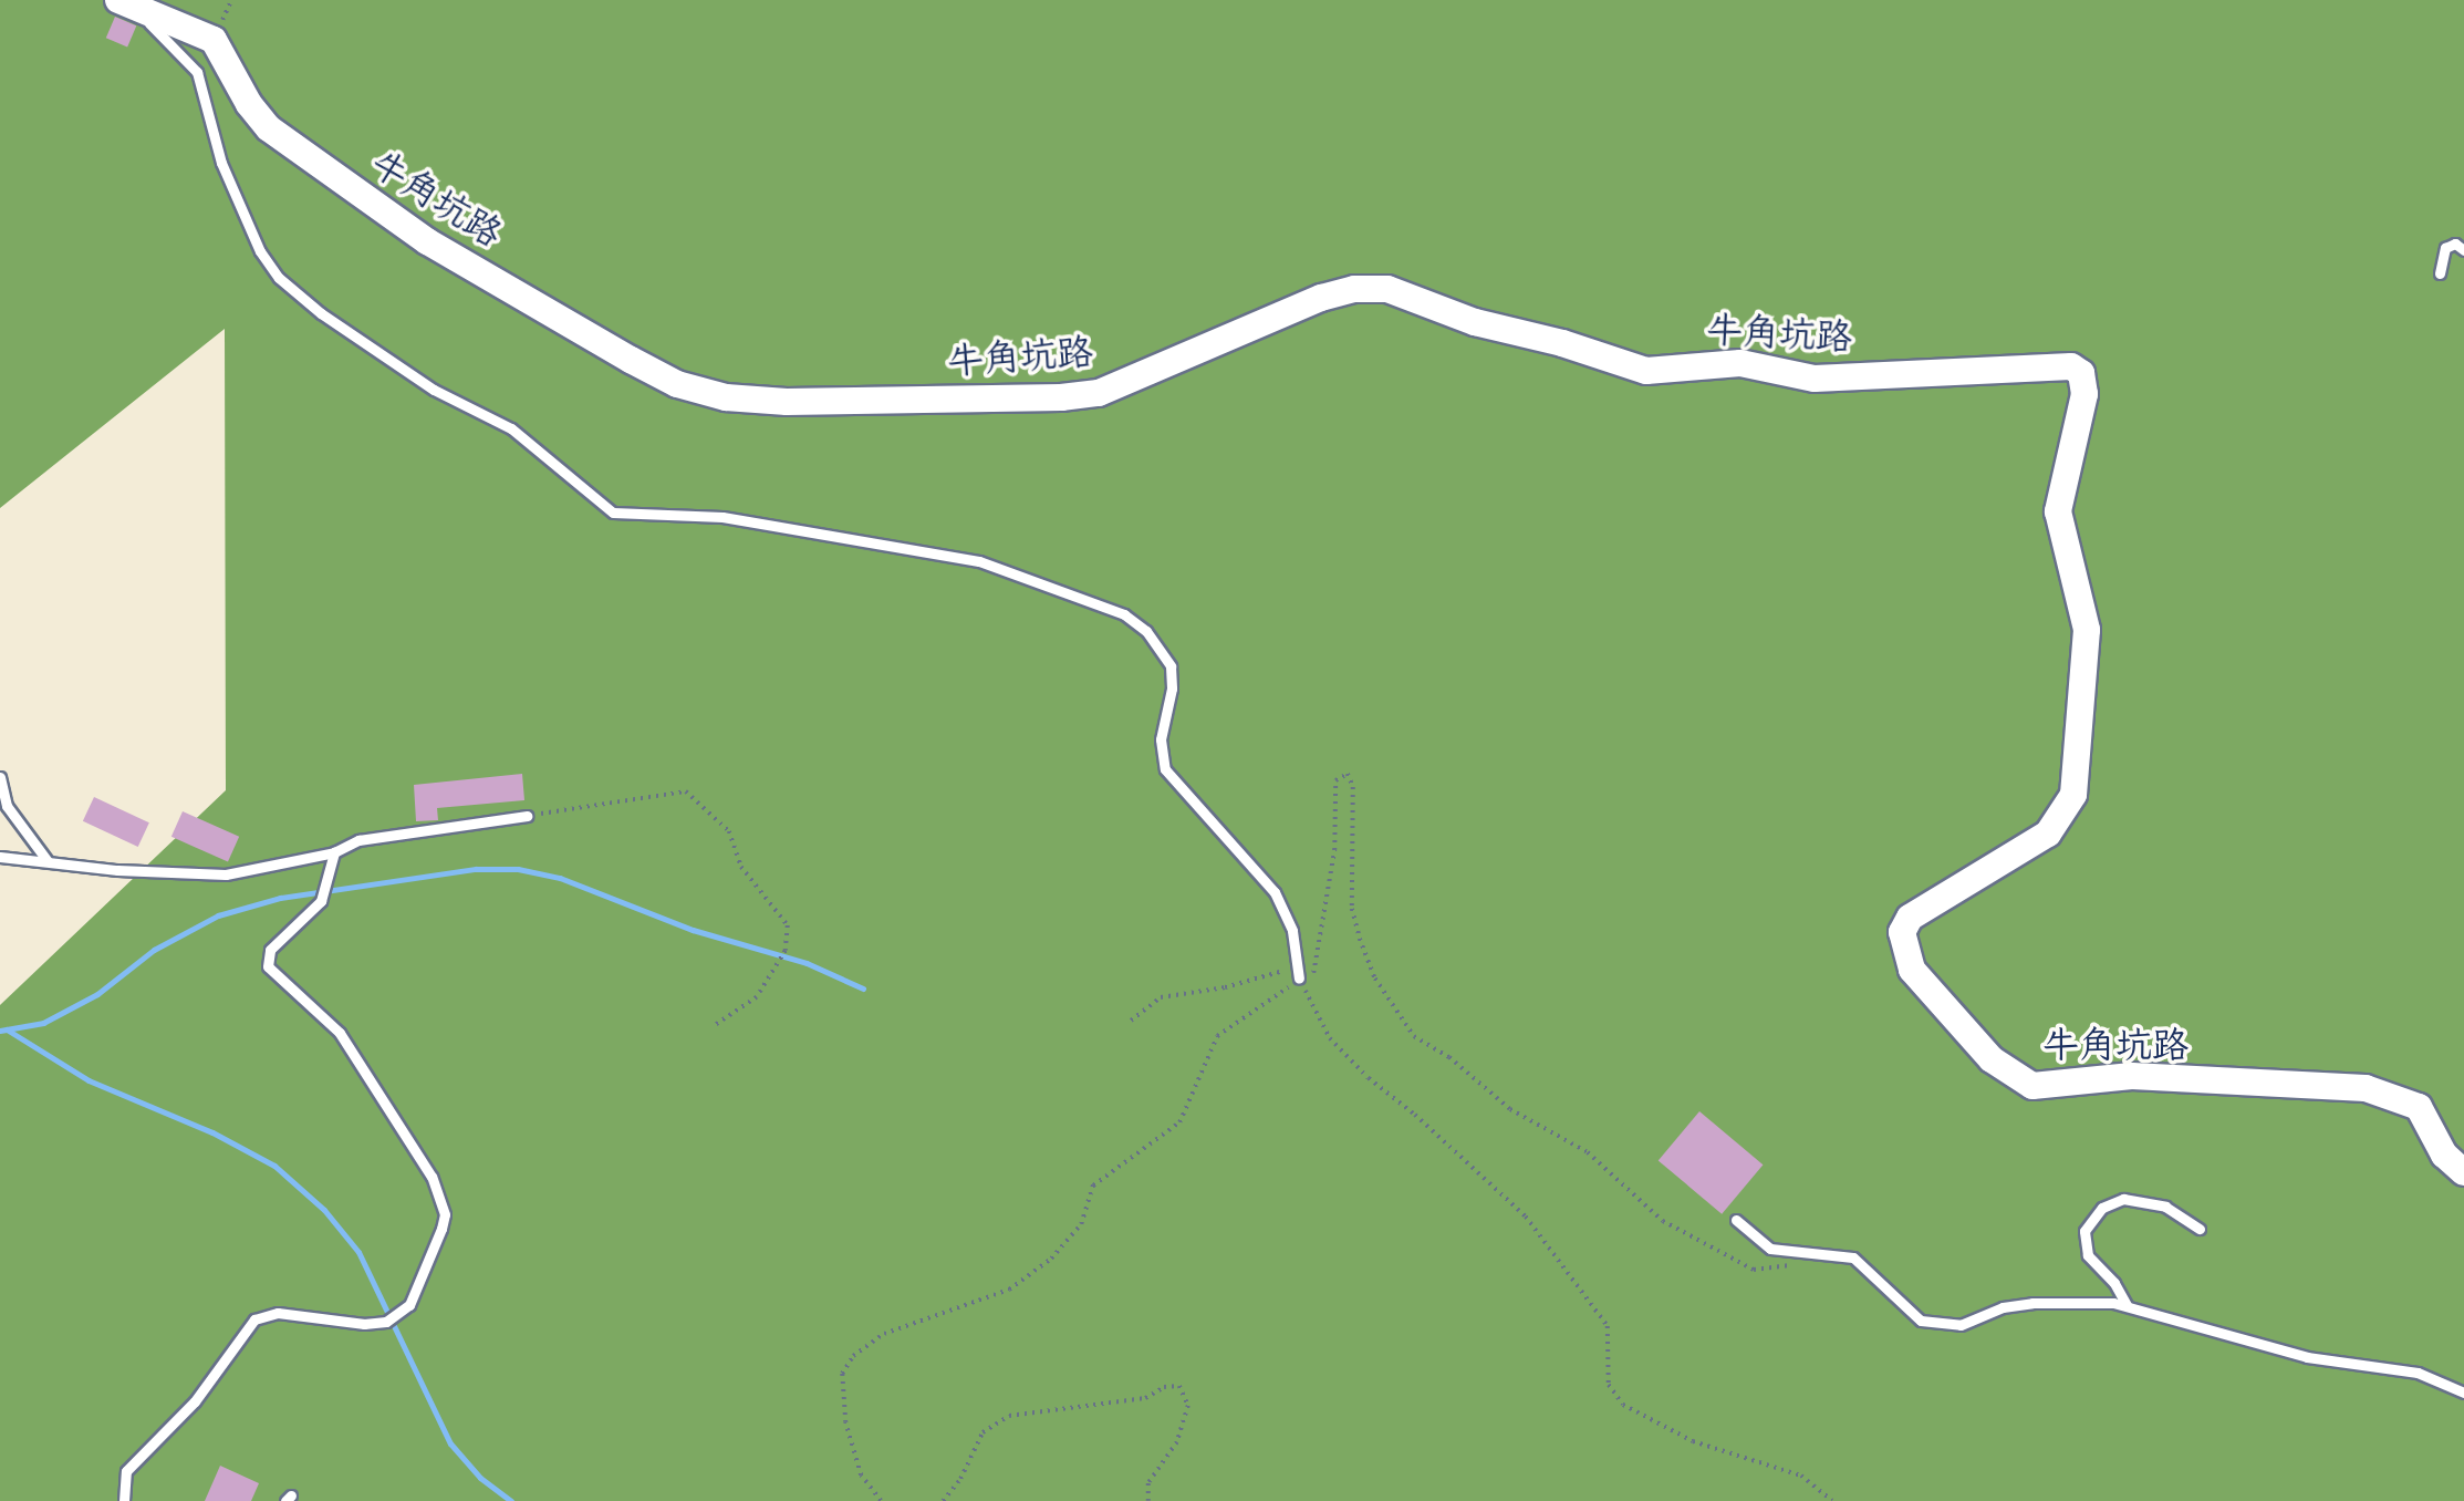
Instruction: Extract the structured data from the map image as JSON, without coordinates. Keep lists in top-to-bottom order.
{
  "streets": {
    "street": ["牛角坑路"]
  }
}
